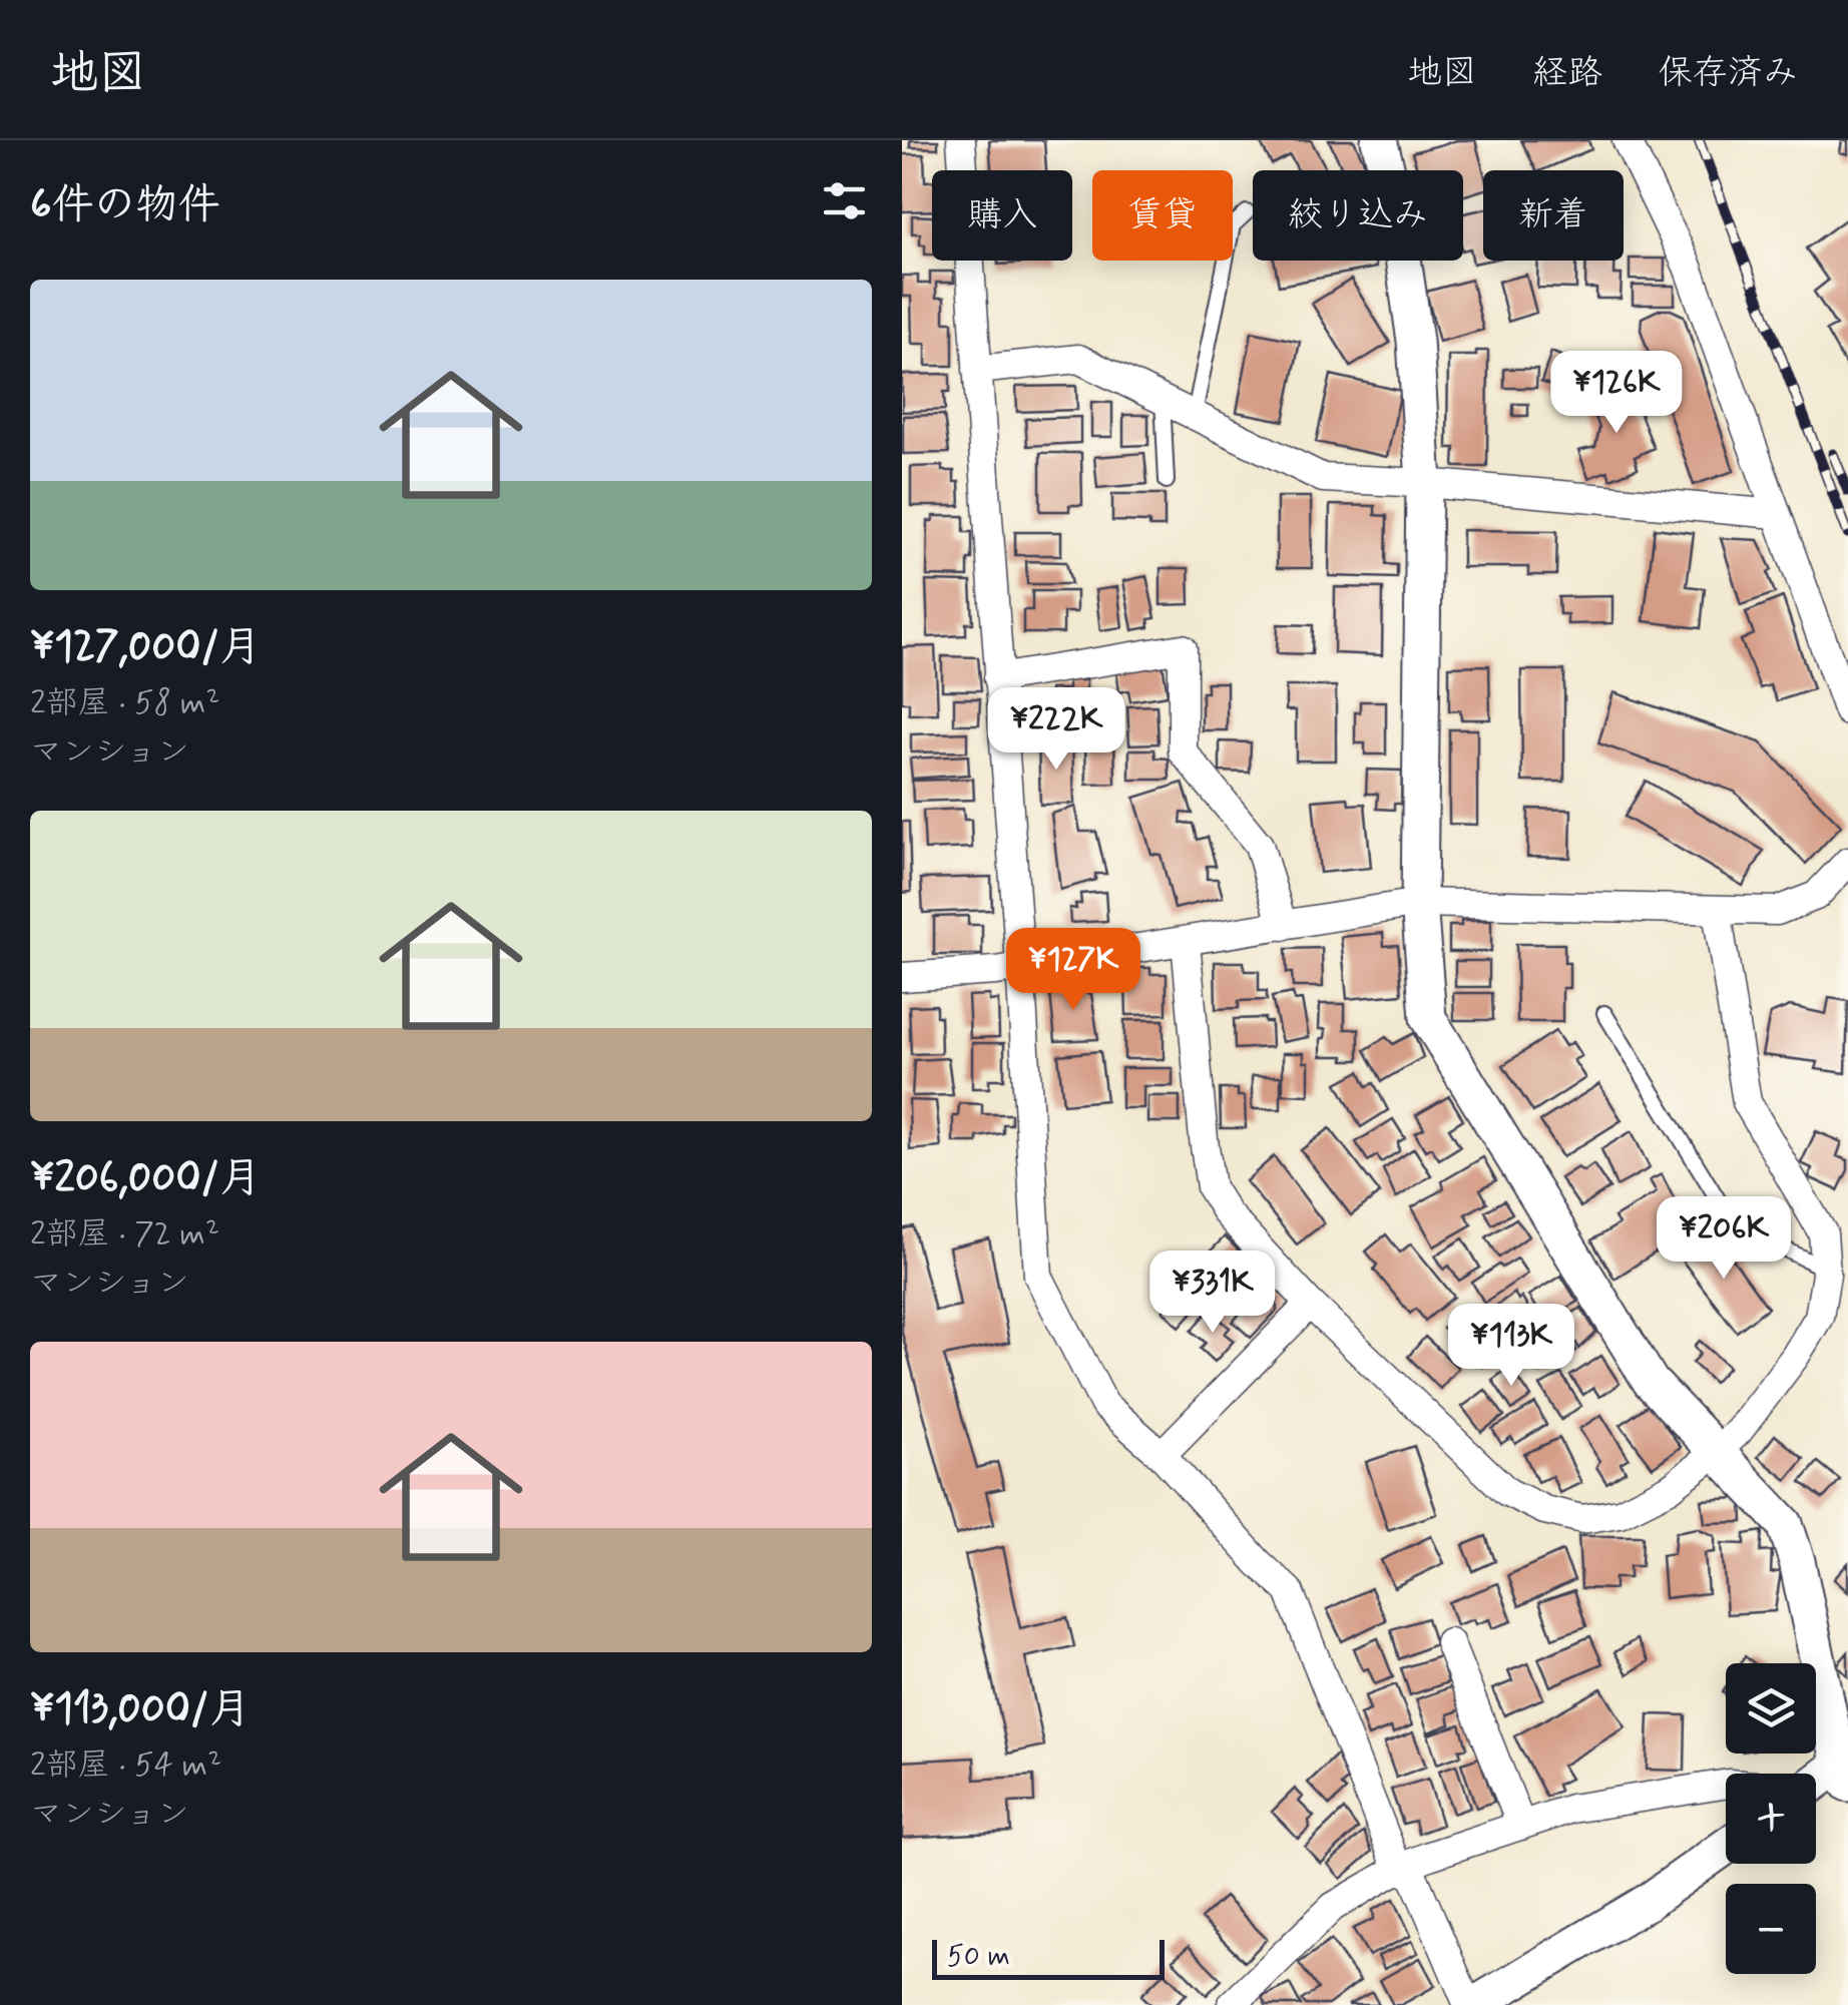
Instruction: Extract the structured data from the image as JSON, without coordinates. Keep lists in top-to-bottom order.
{
  "scale_bar": "50 m",
  "page": {
    "header": "地図",
    "nav": ["地図", "経路", "保存済み"],
    "heading": "6件の物件",
    "chip": [
      "購入",
      "賃貸",
      "絞り込み",
      "新着"
    ],
    "list": [
      {
        "name": "¥127,000/月",
        "note": "2部屋 · 58 m² · マンション"
      },
      {
        "name": "¥206,000/月",
        "note": "2部屋 · 72 m² · マンション"
      },
      {
        "name": "¥113,000/月",
        "note": "2部屋 · 54 m² · マンション"
      }
    ],
    "price": [
      "¥126K",
      "¥222K",
      "¥127K",
      "¥206K",
      "¥331K",
      "¥113K"
    ],
    "map_buttons": ["+", "−"],
    "scale": "50 m"
  }
}
